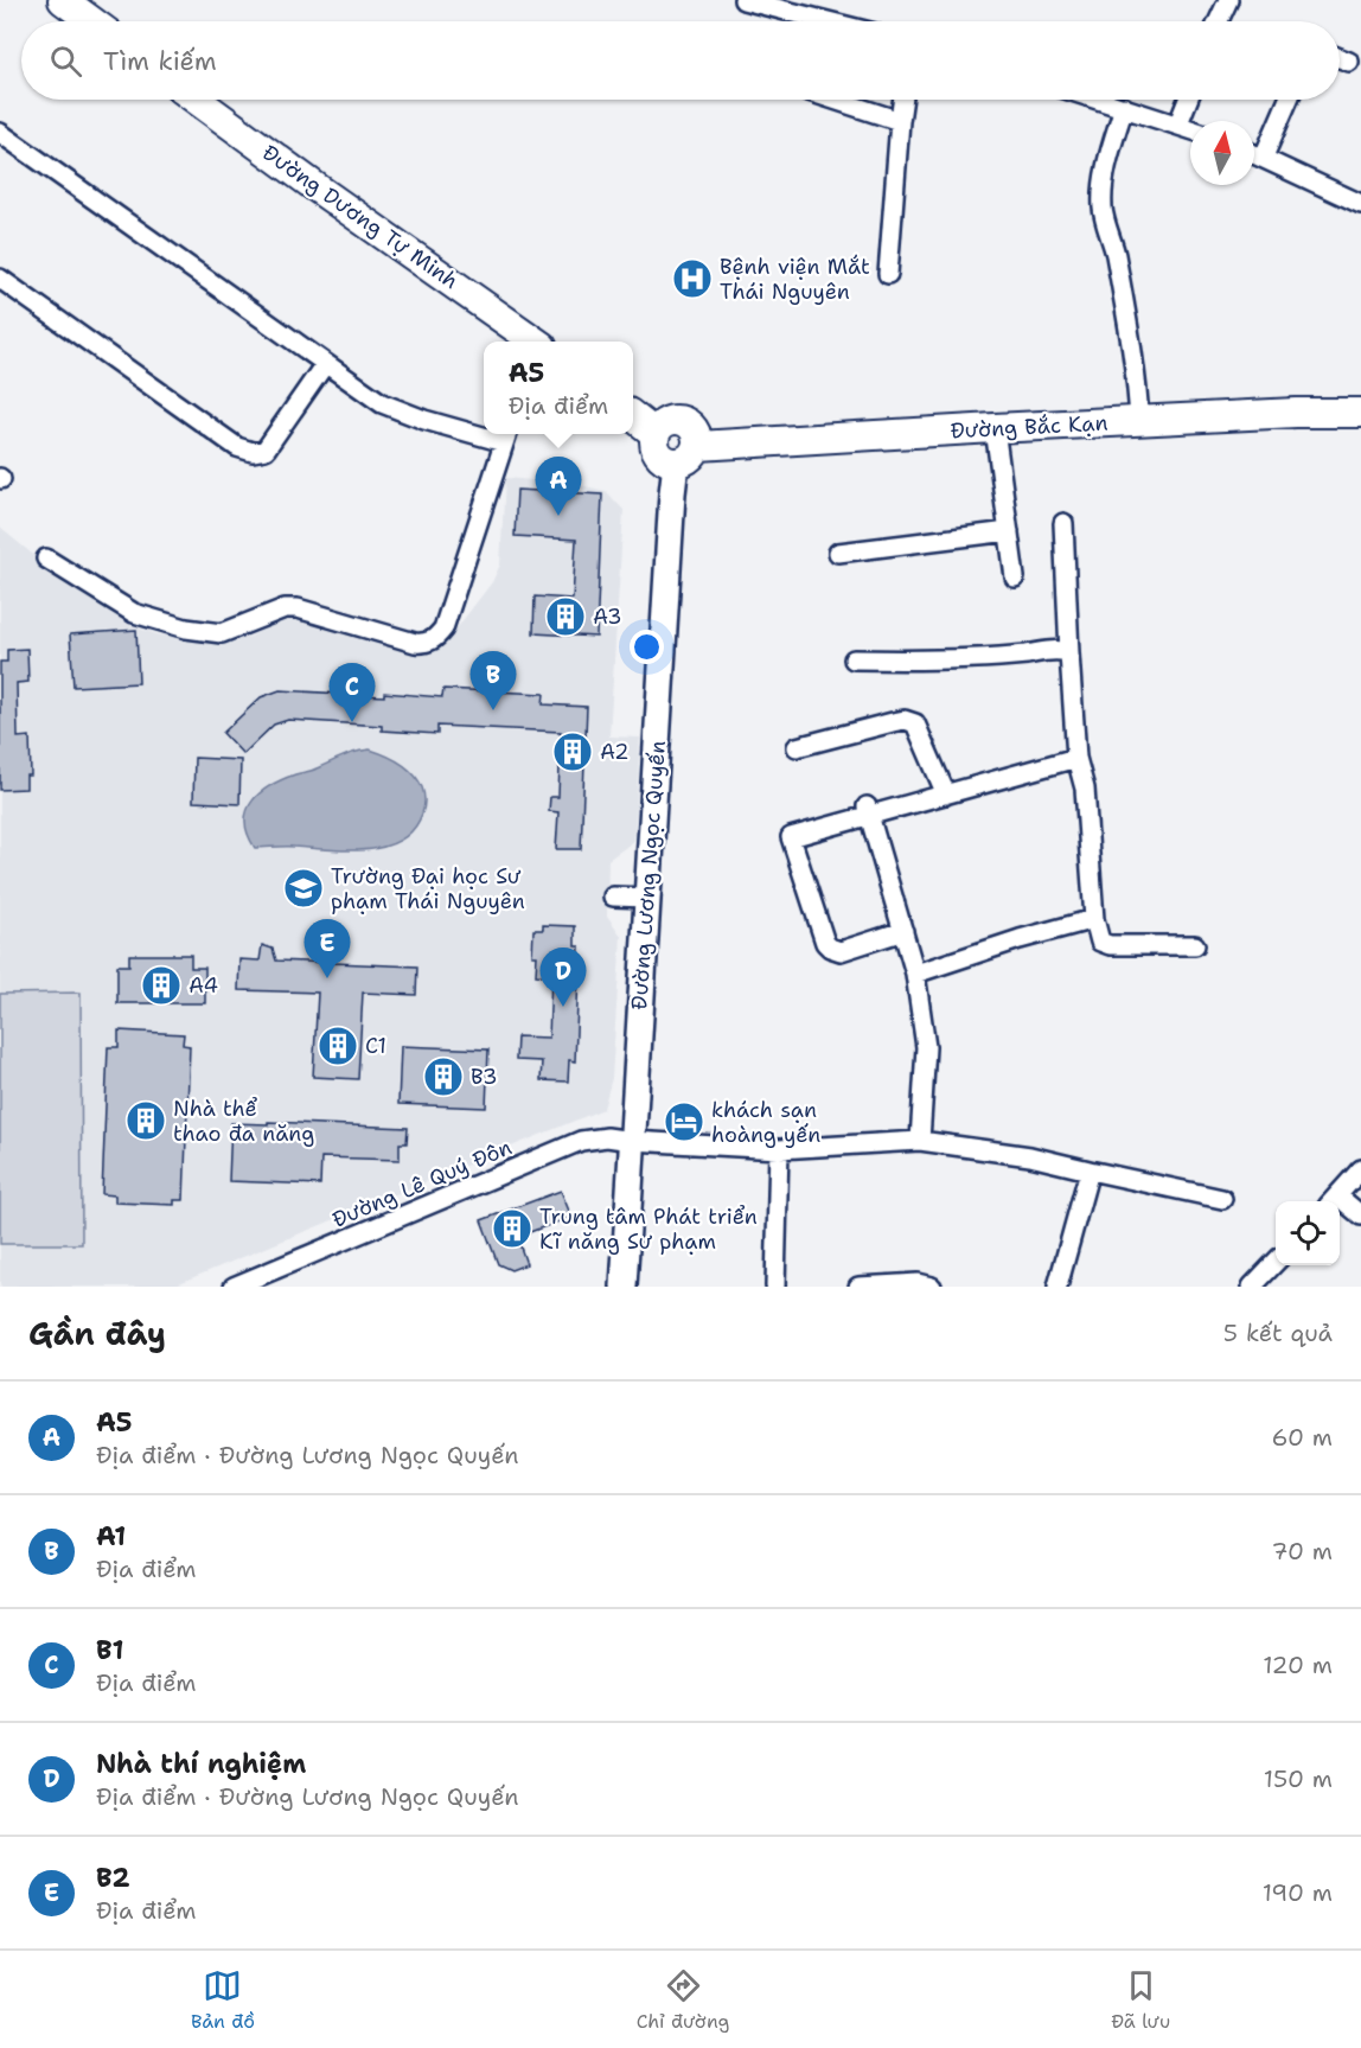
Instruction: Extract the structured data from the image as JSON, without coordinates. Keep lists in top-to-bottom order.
{
  "streets": {
    "highway": ["Đường Dương Tự Minh", "Đường Bắc Kạn"],
    "main road": ["Đường Lương Ngọc Quyến"],
    "street": ["Đường Lê Quý Đôn"]
  },
  "crossings": [
    ["Đường Bắc Kạn", "Đường Lương Ngọc Quyến"],
    ["Đường Lương Ngọc Quyến", "Đường Lê Quý Đôn"]
  ],
  "places": {
    "hospital": ["Bệnh viện Mắt Thái Nguyên"],
    "building": [
      "A3",
      "A2",
      "A4",
      "C1",
      "B3",
      "Nhà thể thao đa năng",
      "Trung tâm Phát triển Kĩ năng Sư phạm"
    ],
    "school or university": ["Trường Đại học Sư phạm Thái Nguyên"],
    "hotel": ["khách sạn hoàng yến"]
  },
  "north": "top",
  "page": {
    "search": "Tìm kiếm",
    "popup": ["A5", "Địa điểm"],
    "pins": [
      "A",
      "B",
      "C",
      "E",
      "D"
    ],
    "heading": ["Gần đây", "5 kết quả"],
    "list": [
      {
        "mark": "A",
        "name": "A5",
        "note": "Địa điểm · Đường Lương Ngọc Quyến",
        "value": "60 m"
      },
      {
        "mark": "B",
        "name": "A1",
        "note": "Địa điểm",
        "value": "70 m"
      },
      {
        "mark": "C",
        "name": "B1",
        "note": "Địa điểm",
        "value": "120 m"
      },
      {
        "mark": "D",
        "name": "Nhà thí nghiệm",
        "note": "Địa điểm · Đường Lương Ngọc Quyến",
        "value": "150 m"
      },
      {
        "mark": "E",
        "name": "B2",
        "note": "Địa điểm",
        "value": "190 m"
      }
    ],
    "nav": ["Bản đồ", "Chỉ đường", "Đã lưu"]
  }
}
